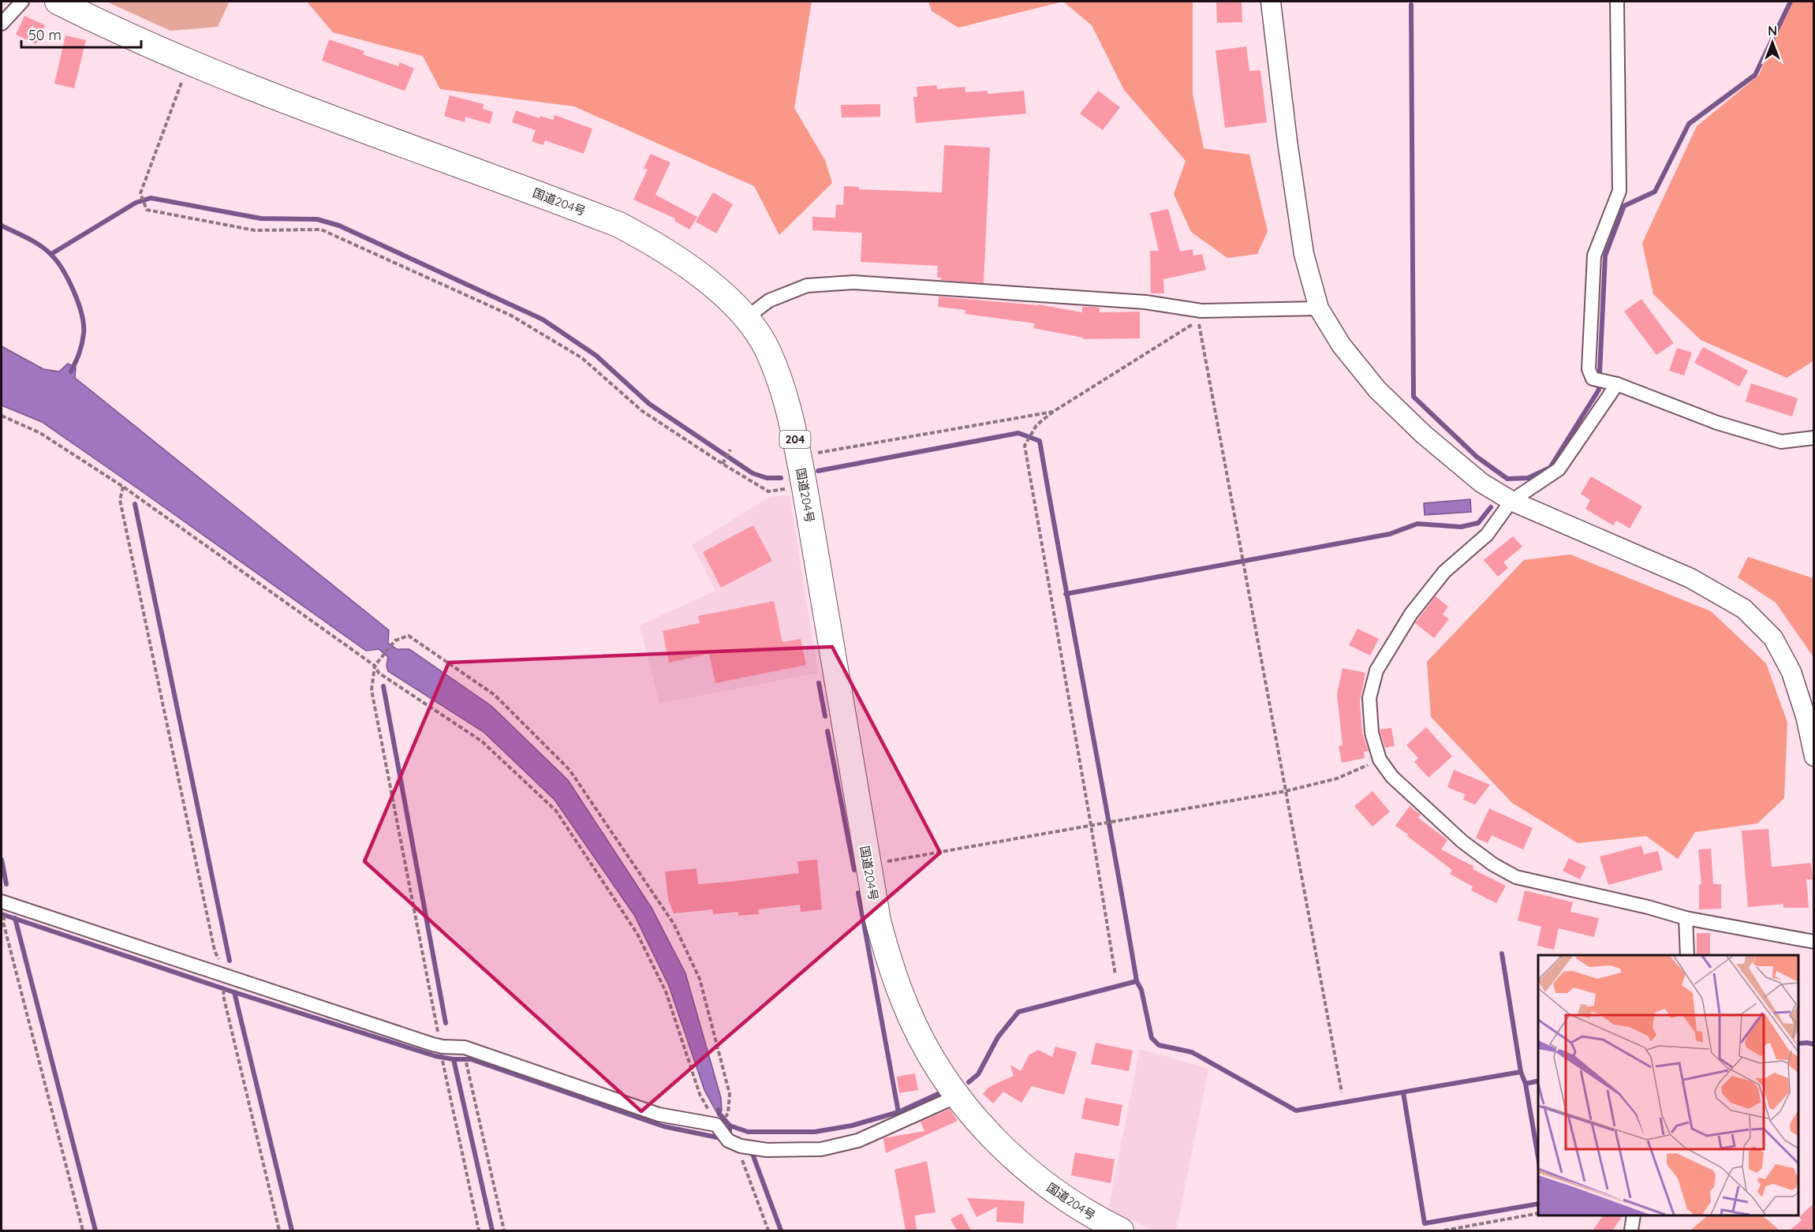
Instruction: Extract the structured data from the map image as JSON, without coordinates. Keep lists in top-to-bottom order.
{
  "streets": {
    "highway": ["国道204号", "204"]
  },
  "scale_bar": "50 m",
  "north": "top"
}
